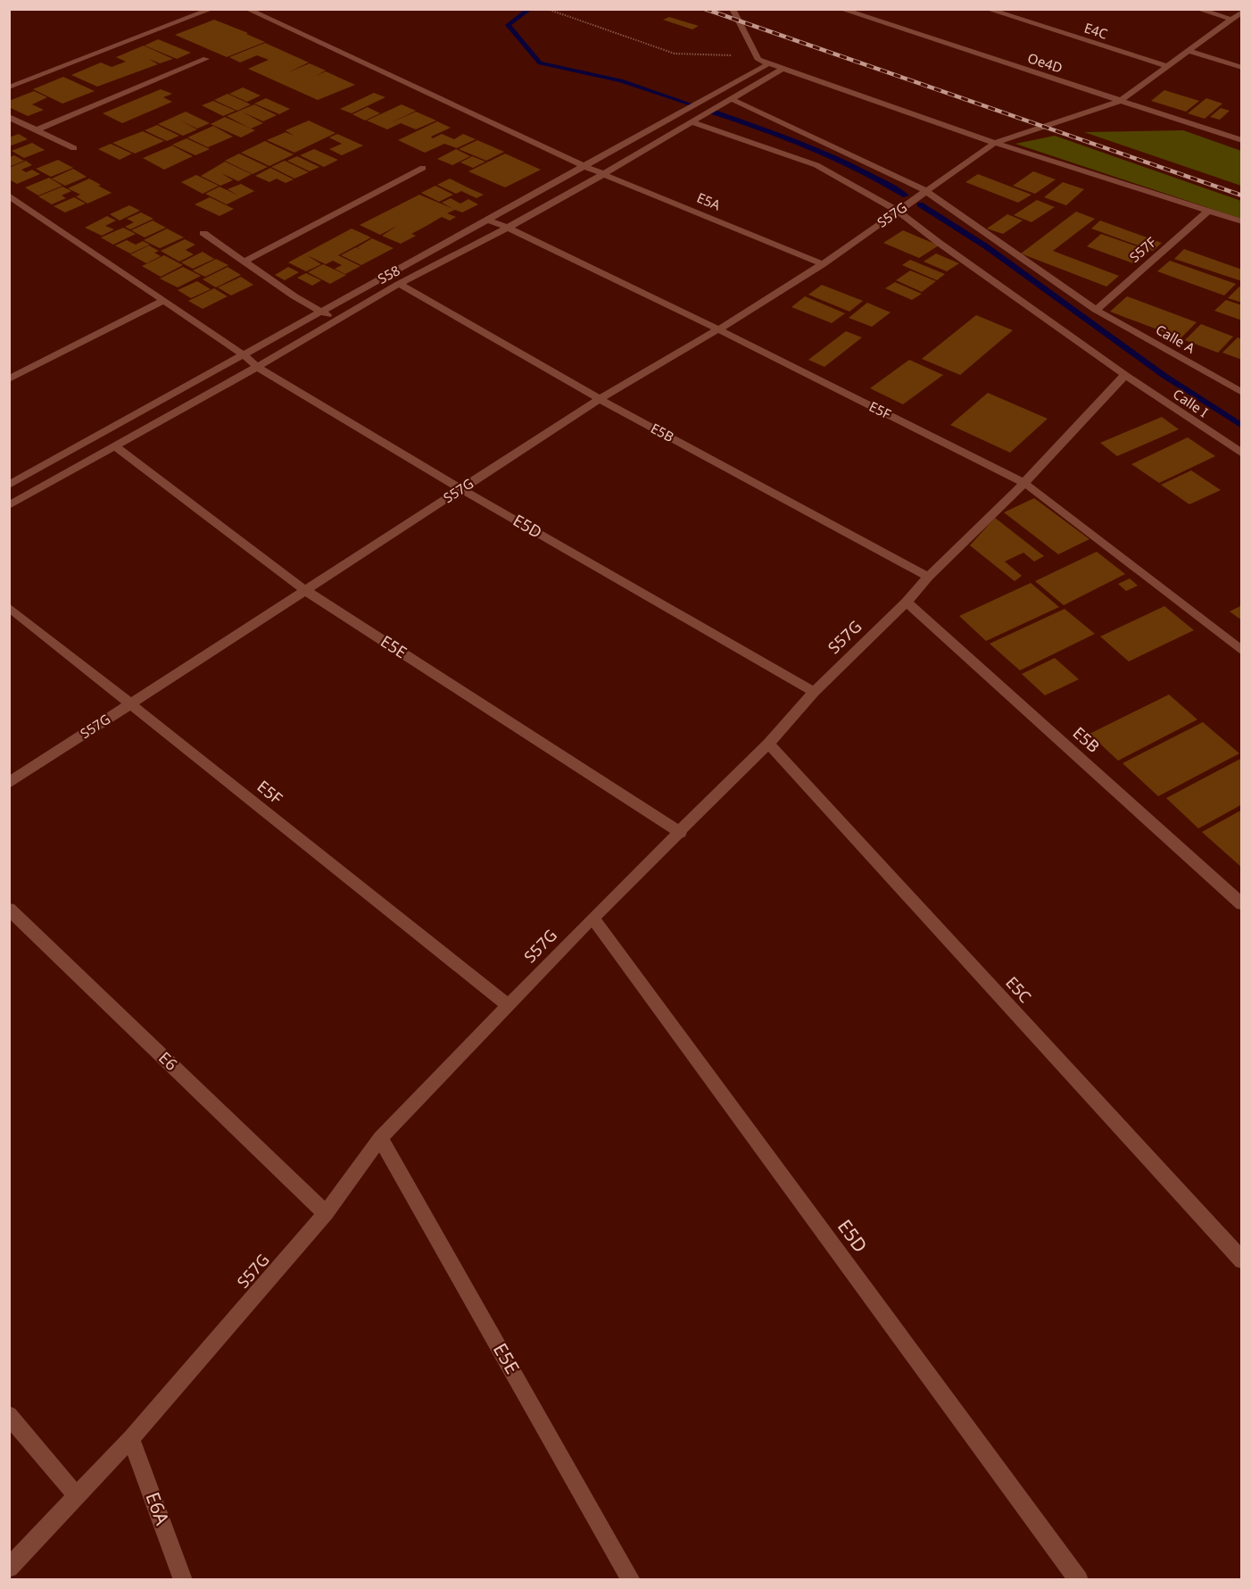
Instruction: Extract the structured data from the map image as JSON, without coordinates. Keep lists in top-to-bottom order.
{
  "streets": {
    "street": [
      "E4C",
      "Oe4D",
      "E5A",
      "S57G",
      "S57F",
      "S58",
      "Calle A",
      "Calle I",
      "E5F",
      "E5B",
      "E5D",
      "E5E",
      "E5C",
      "E6",
      "E6A"
    ]
  },
  "crossings": [
    ["E4C", "S57G"],
    ["Oe4D", "S57G"],
    ["E5A", "S57G"],
    ["E5A", "S58"],
    ["S57G", "Calle A"],
    ["S57G", "Calle I"],
    ["S57G", "E5F"],
    ["S57G", "E5B"],
    ["S57G", "E5D"],
    ["S57G", "E5E"],
    ["S57G", "E5C"],
    ["S57G", "E6"],
    ["S57G", "E6A"],
    ["S57F", "Calle A"],
    ["S58", "Calle A"],
    ["S58", "Calle I"],
    ["S58", "E5F"],
    ["S58", "E5B"],
    ["S58", "E5D"],
    ["S58", "E5E"]
  ]
}
